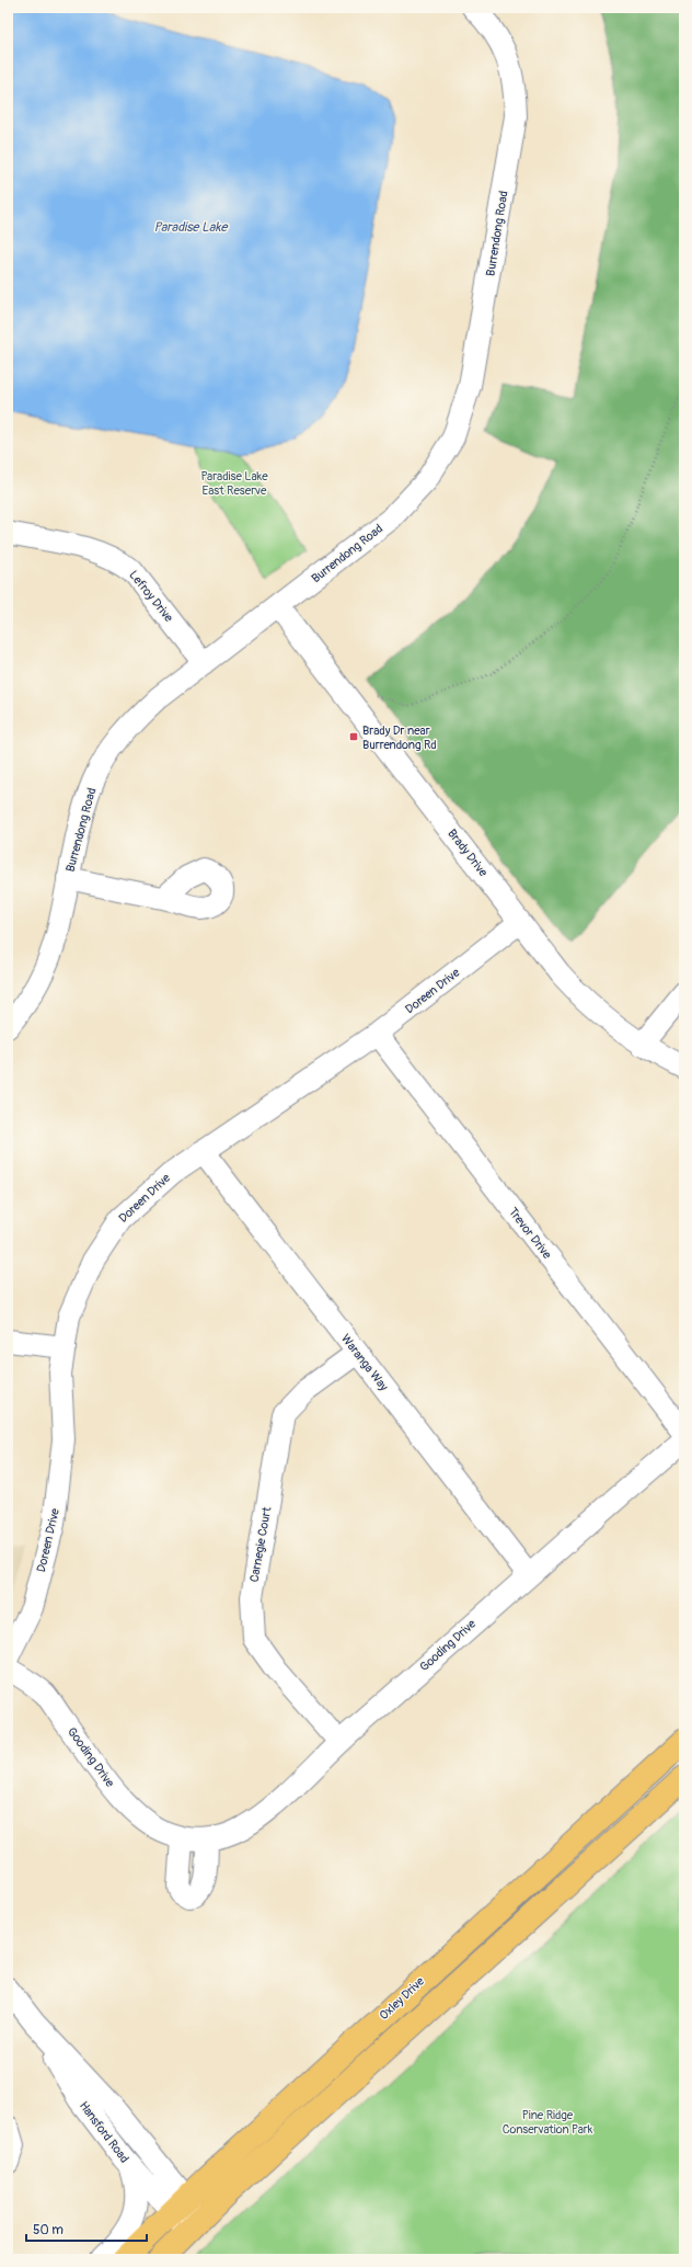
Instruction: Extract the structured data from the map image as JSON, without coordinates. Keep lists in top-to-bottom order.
{
  "streets": {
    "main road": ["Oxley Drive"],
    "street": [
      "Burrendong Road",
      "Lefroy Drive",
      "Brady Drive",
      "Doreen Drive",
      "Trevor Drive",
      "Waranga Way",
      "Carnegie Court",
      "Gooding Drive",
      "Hansford Road"
    ]
  },
  "crossings": [
    ["Burrendong Road", "Lefroy Drive"],
    ["Burrendong Road", "Brady Drive"],
    ["Brady Drive", "Doreen Drive"],
    ["Doreen Drive", "Trevor Drive"],
    ["Doreen Drive", "Waranga Way"],
    ["Waranga Way", "Carnegie Court"],
    ["Waranga Way", "Gooding Drive"],
    ["Carnegie Court", "Gooding Drive"],
    ["Oxley Drive", "Hansford Road"]
  ],
  "water": ["Paradise Lake"],
  "parks": ["Paradise Lake East Reserve", "Pine Ridge Conservation Park"],
  "places": {
    "transit": ["Brady Dr near Burrendong Rd"]
  },
  "scale_bar": "50 m"
}
